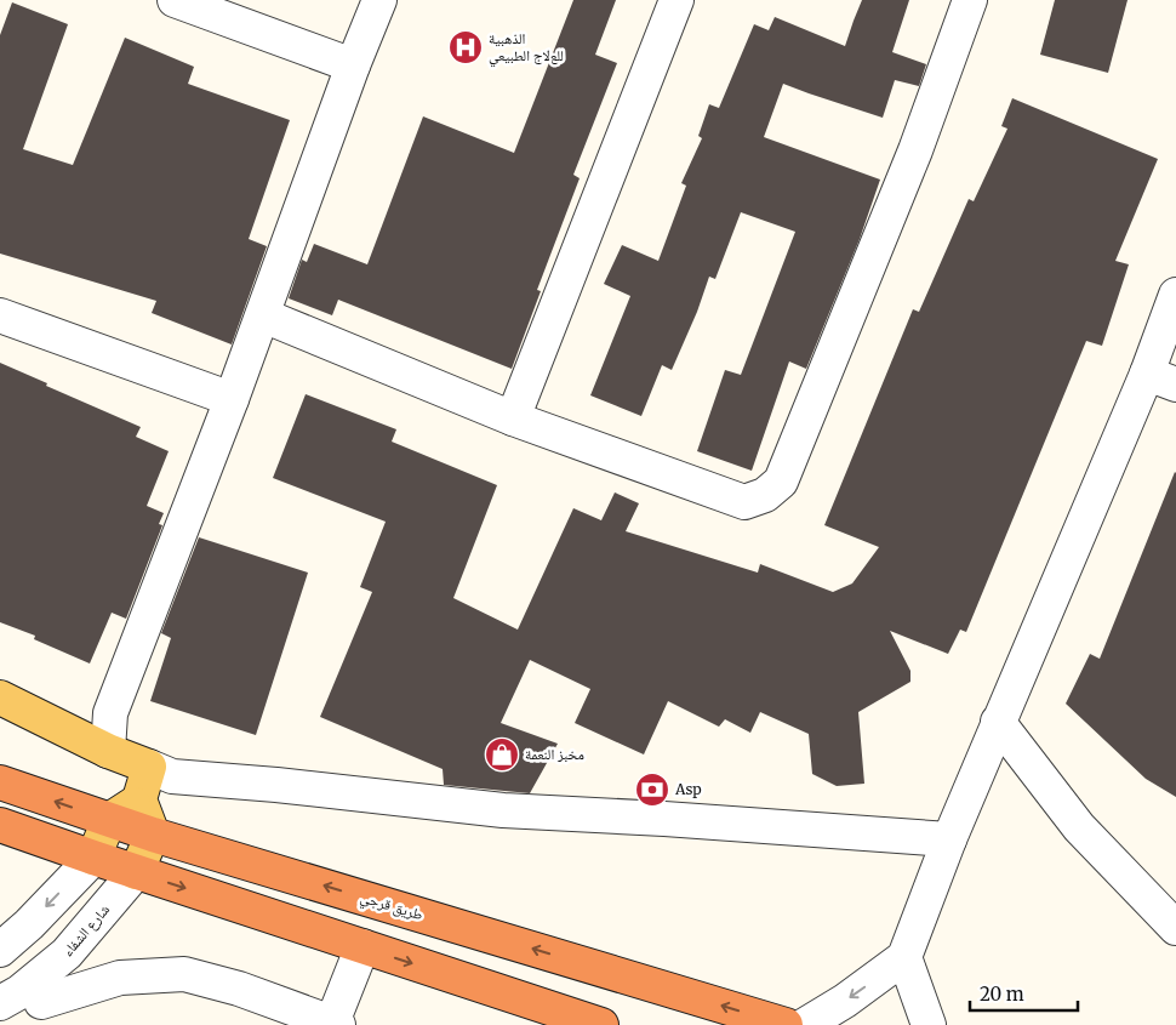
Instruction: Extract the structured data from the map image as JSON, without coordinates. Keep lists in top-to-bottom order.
{
  "streets": {
    "highway": ["طريق قرجي"],
    "street": ["شارع الشفاء"]
  },
  "places": {
    "hospital": ["الذهبية للعﻻج الطبيعي"],
    "shop": ["مخبز النعمة"],
    "bank": ["Asp"]
  },
  "scale_bar": "20 m"
}
